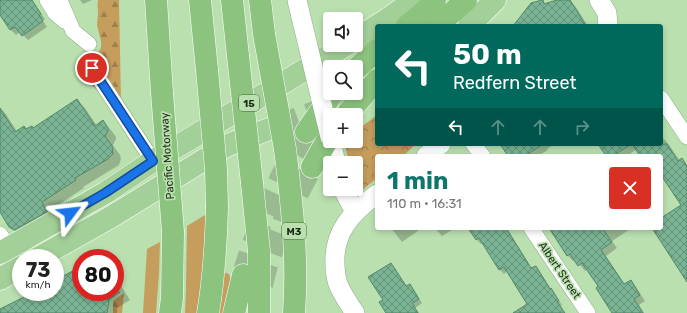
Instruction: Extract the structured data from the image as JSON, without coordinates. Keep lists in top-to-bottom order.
{
  "streets": {
    "highway": ["15", "Pacific Motorway", "M3"],
    "street": ["Albert Street"]
  },
  "page": {
    "map_buttons": ["+", "−"],
    "turn": ["50 m", "Redfern Street"],
    "heading": ["1 min", "110 m · 16:31"],
    "speed": "73 km/h",
    "limit": "80"
  }
}
